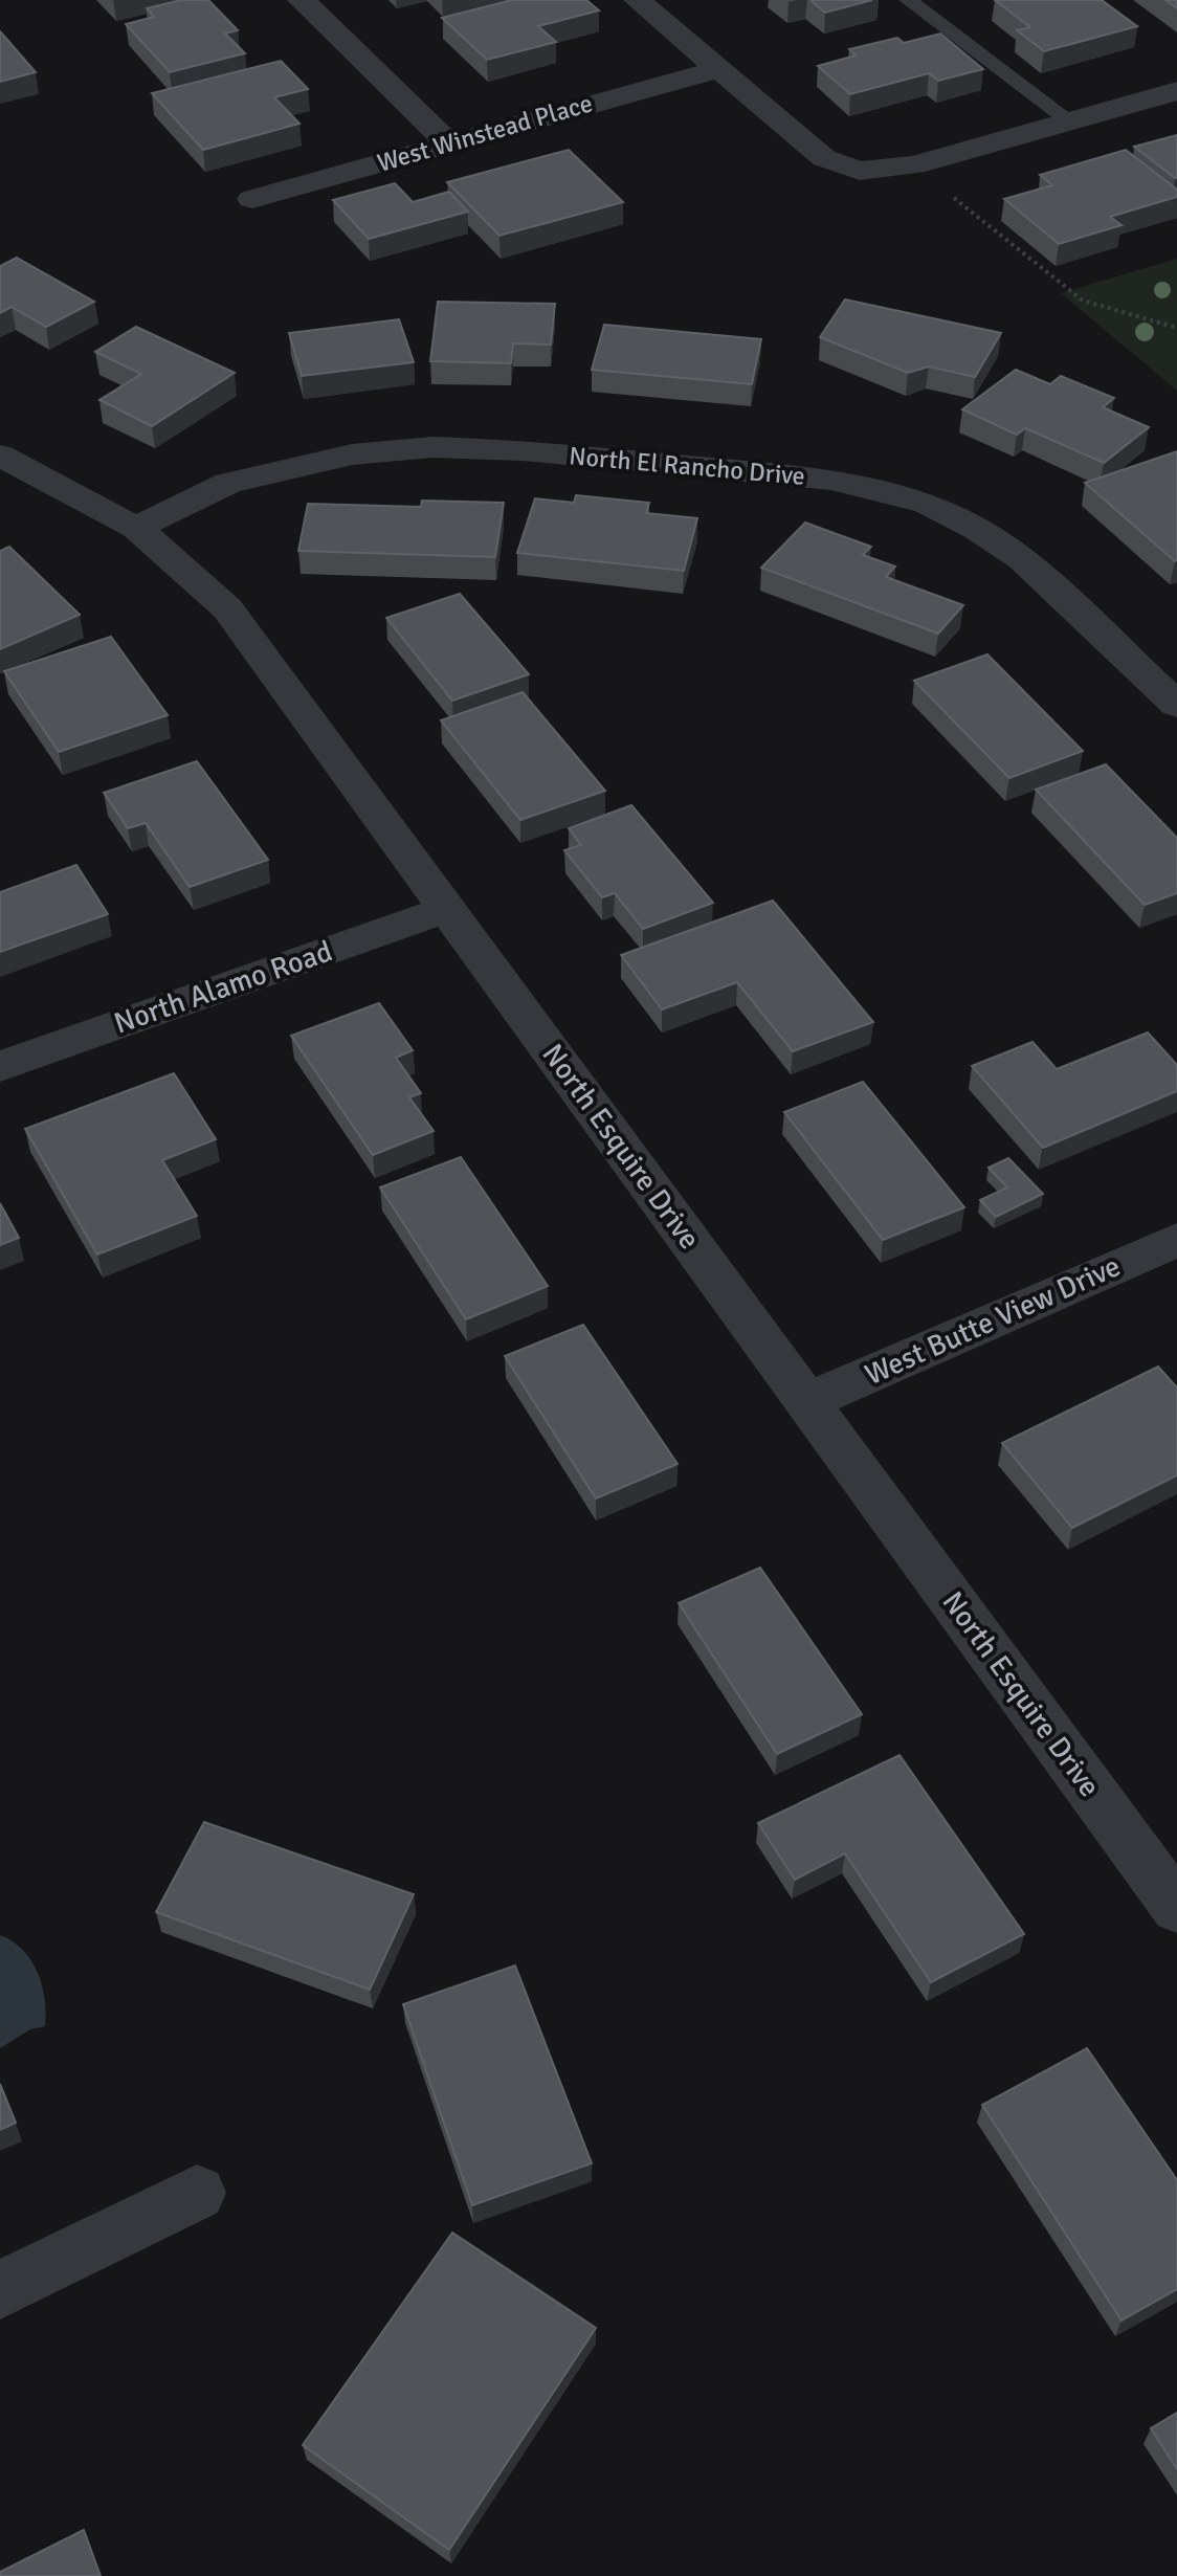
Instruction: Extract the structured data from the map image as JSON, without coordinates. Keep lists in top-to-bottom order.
{
  "streets": {
    "street": [
      "West Winstead Place",
      "North El Rancho Drive",
      "North Alamo Road",
      "North Esquire Drive",
      "West Butte View Drive"
    ]
  },
  "crossings": [
    ["North El Rancho Drive", "North Esquire Drive"],
    ["North Alamo Road", "North Esquire Drive"],
    ["North Esquire Drive", "West Butte View Drive"]
  ]
}
